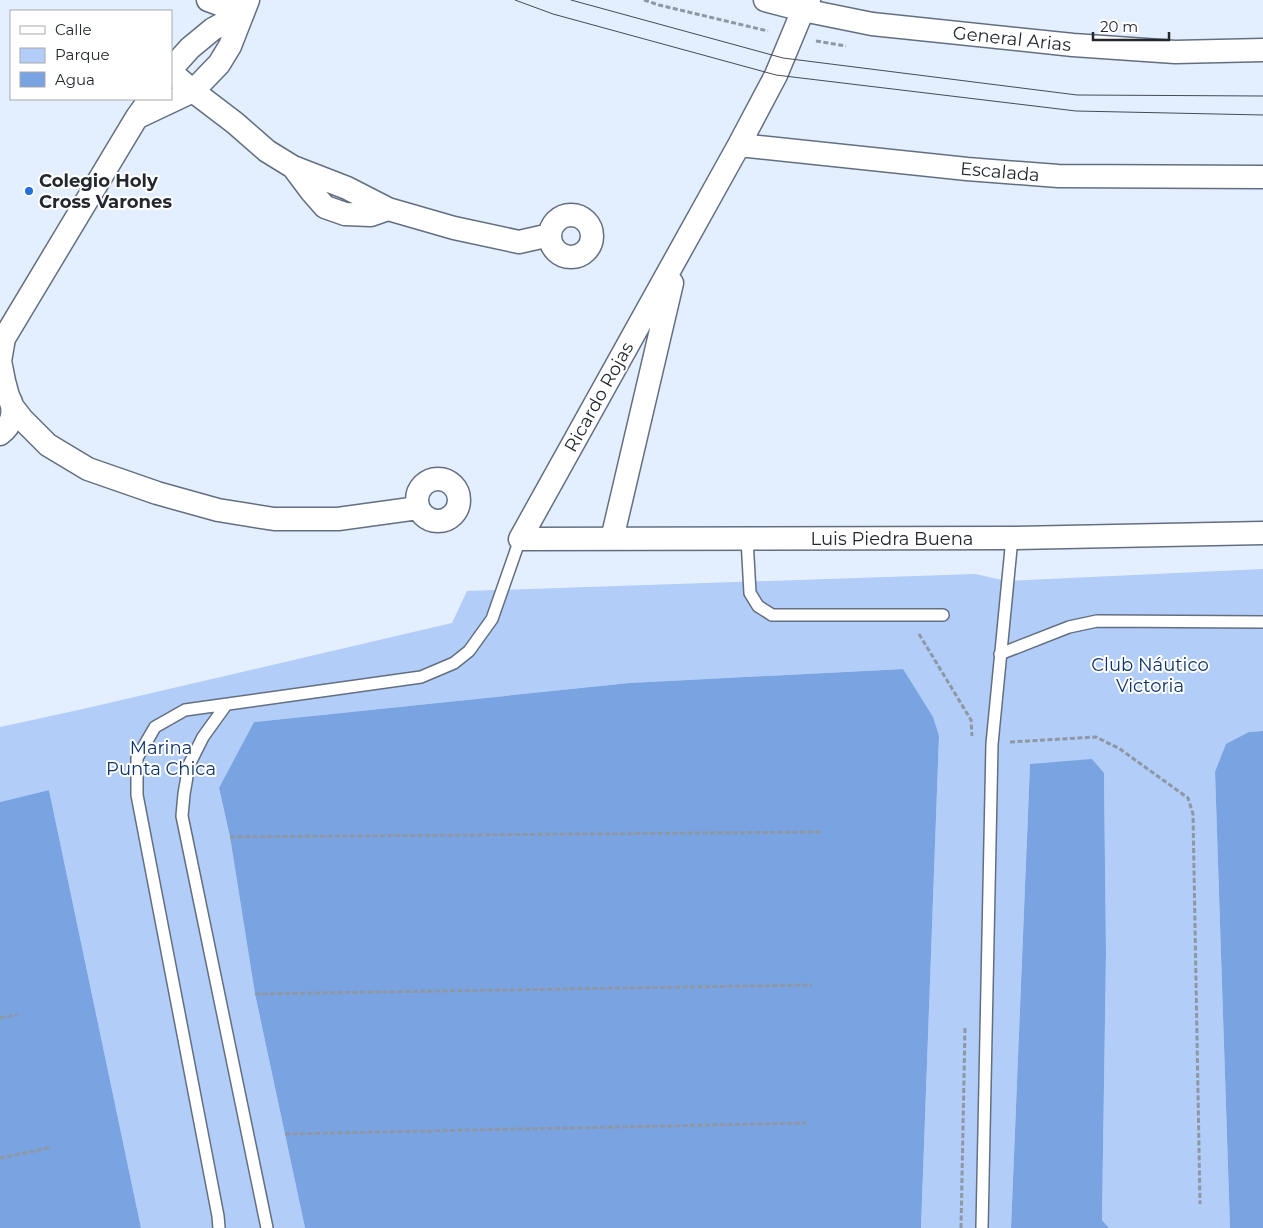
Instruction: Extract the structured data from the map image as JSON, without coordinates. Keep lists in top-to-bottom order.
{
  "streets": {
    "street": [
      "General Arias",
      "Escalada",
      "Ricardo Rojas",
      "Luis Piedra Buena"
    ]
  },
  "crossings": [
    ["General Arias", "Ricardo Rojas"],
    ["Escalada", "Ricardo Rojas"],
    ["Ricardo Rojas", "Luis Piedra Buena"]
  ],
  "parks": ["Club Náutico Victoria", "Marina Punta Chica"],
  "places": ["Colegio Holy Cross Varones"],
  "legend": ["Calle", "Parque", "Agua"],
  "scale_bar": "20 m"
}
